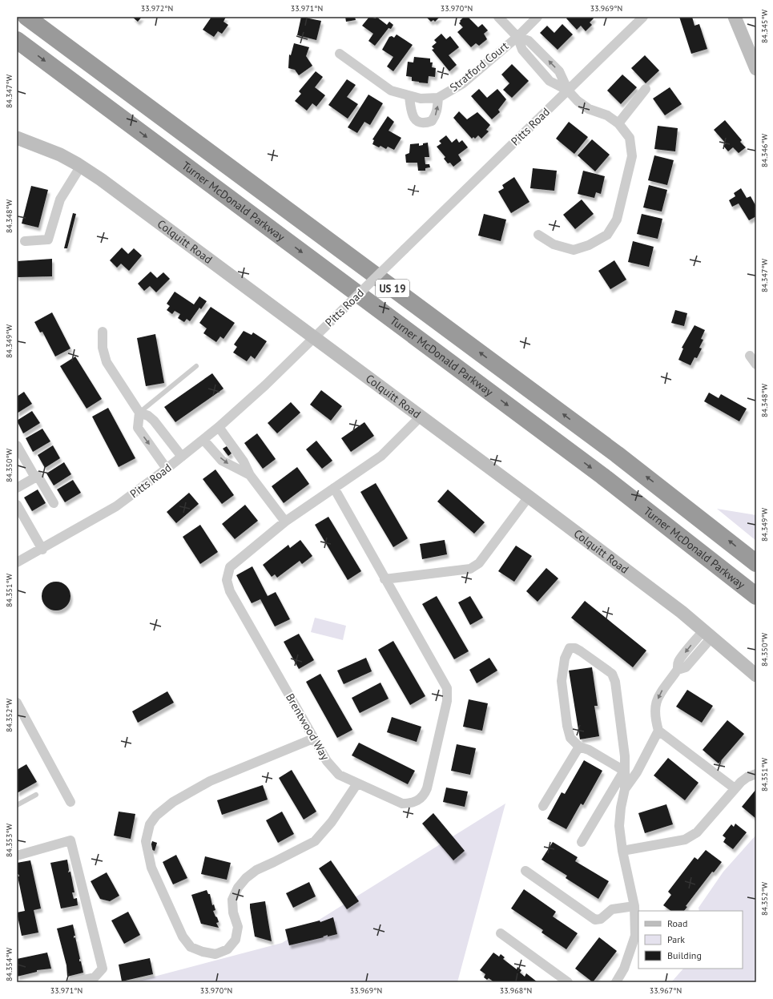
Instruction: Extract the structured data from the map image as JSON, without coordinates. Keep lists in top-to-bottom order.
{
  "streets": {
    "highway": ["Turner McDonald Parkway", "US 19"],
    "street": [
      "Stratford Court",
      "Pitts Road",
      "Colquitt Road",
      "Brentwood Way"
    ]
  },
  "crossings": [
    ["Pitts Road", "Colquitt Road"],
    ["Colquitt Road", "Brentwood Way"]
  ],
  "legend": ["Road", "Park", "Building"],
  "coordinates": [
    "33.972°N",
    "33.971°N",
    "33.970°N",
    "33.969°N",
    "84.345°W",
    "84.347°W",
    "84.346°W",
    "84.348°W",
    "84.349°W",
    "84.350°W",
    "84.351°W",
    "84.352°W",
    "84.353°W",
    "84.354°W",
    "33.968°N",
    "33.967°N"
  ]
}
